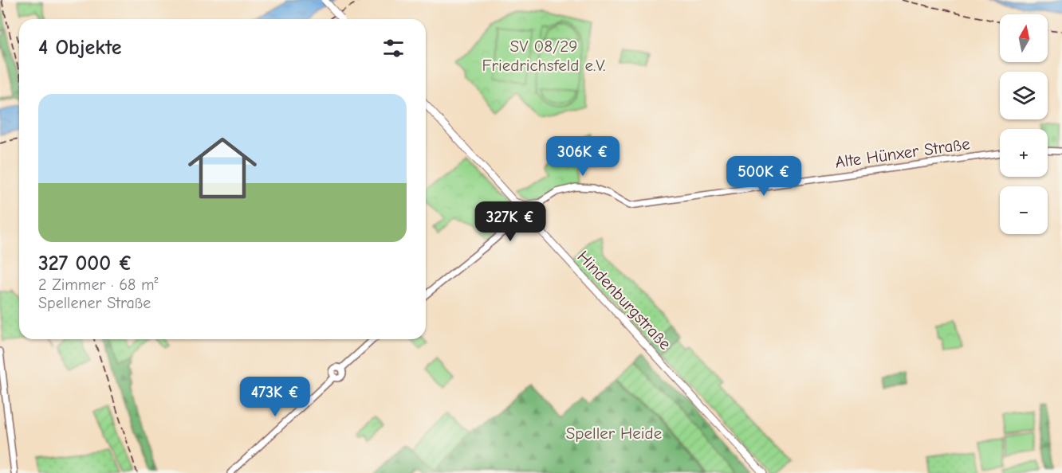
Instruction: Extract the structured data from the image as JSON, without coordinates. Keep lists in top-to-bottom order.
{
  "streets": {
    "main road": ["Hindenburgstraße"],
    "street": ["Alte Hünxer Straße"]
  },
  "parks": ["SV 08/29 Friedrichsfeld e.V.", "Speller Heide"],
  "north": "top",
  "page": {
    "map_buttons": ["+", "−"],
    "heading": "4 Objekte",
    "list": [
      {
        "name": "327 000 €",
        "note": "2 Zimmer · 68 m² · Spellener Straße"
      }
    ],
    "price": [
      "306K €",
      "500K €",
      "327K €",
      "473K €"
    ]
  }
}
